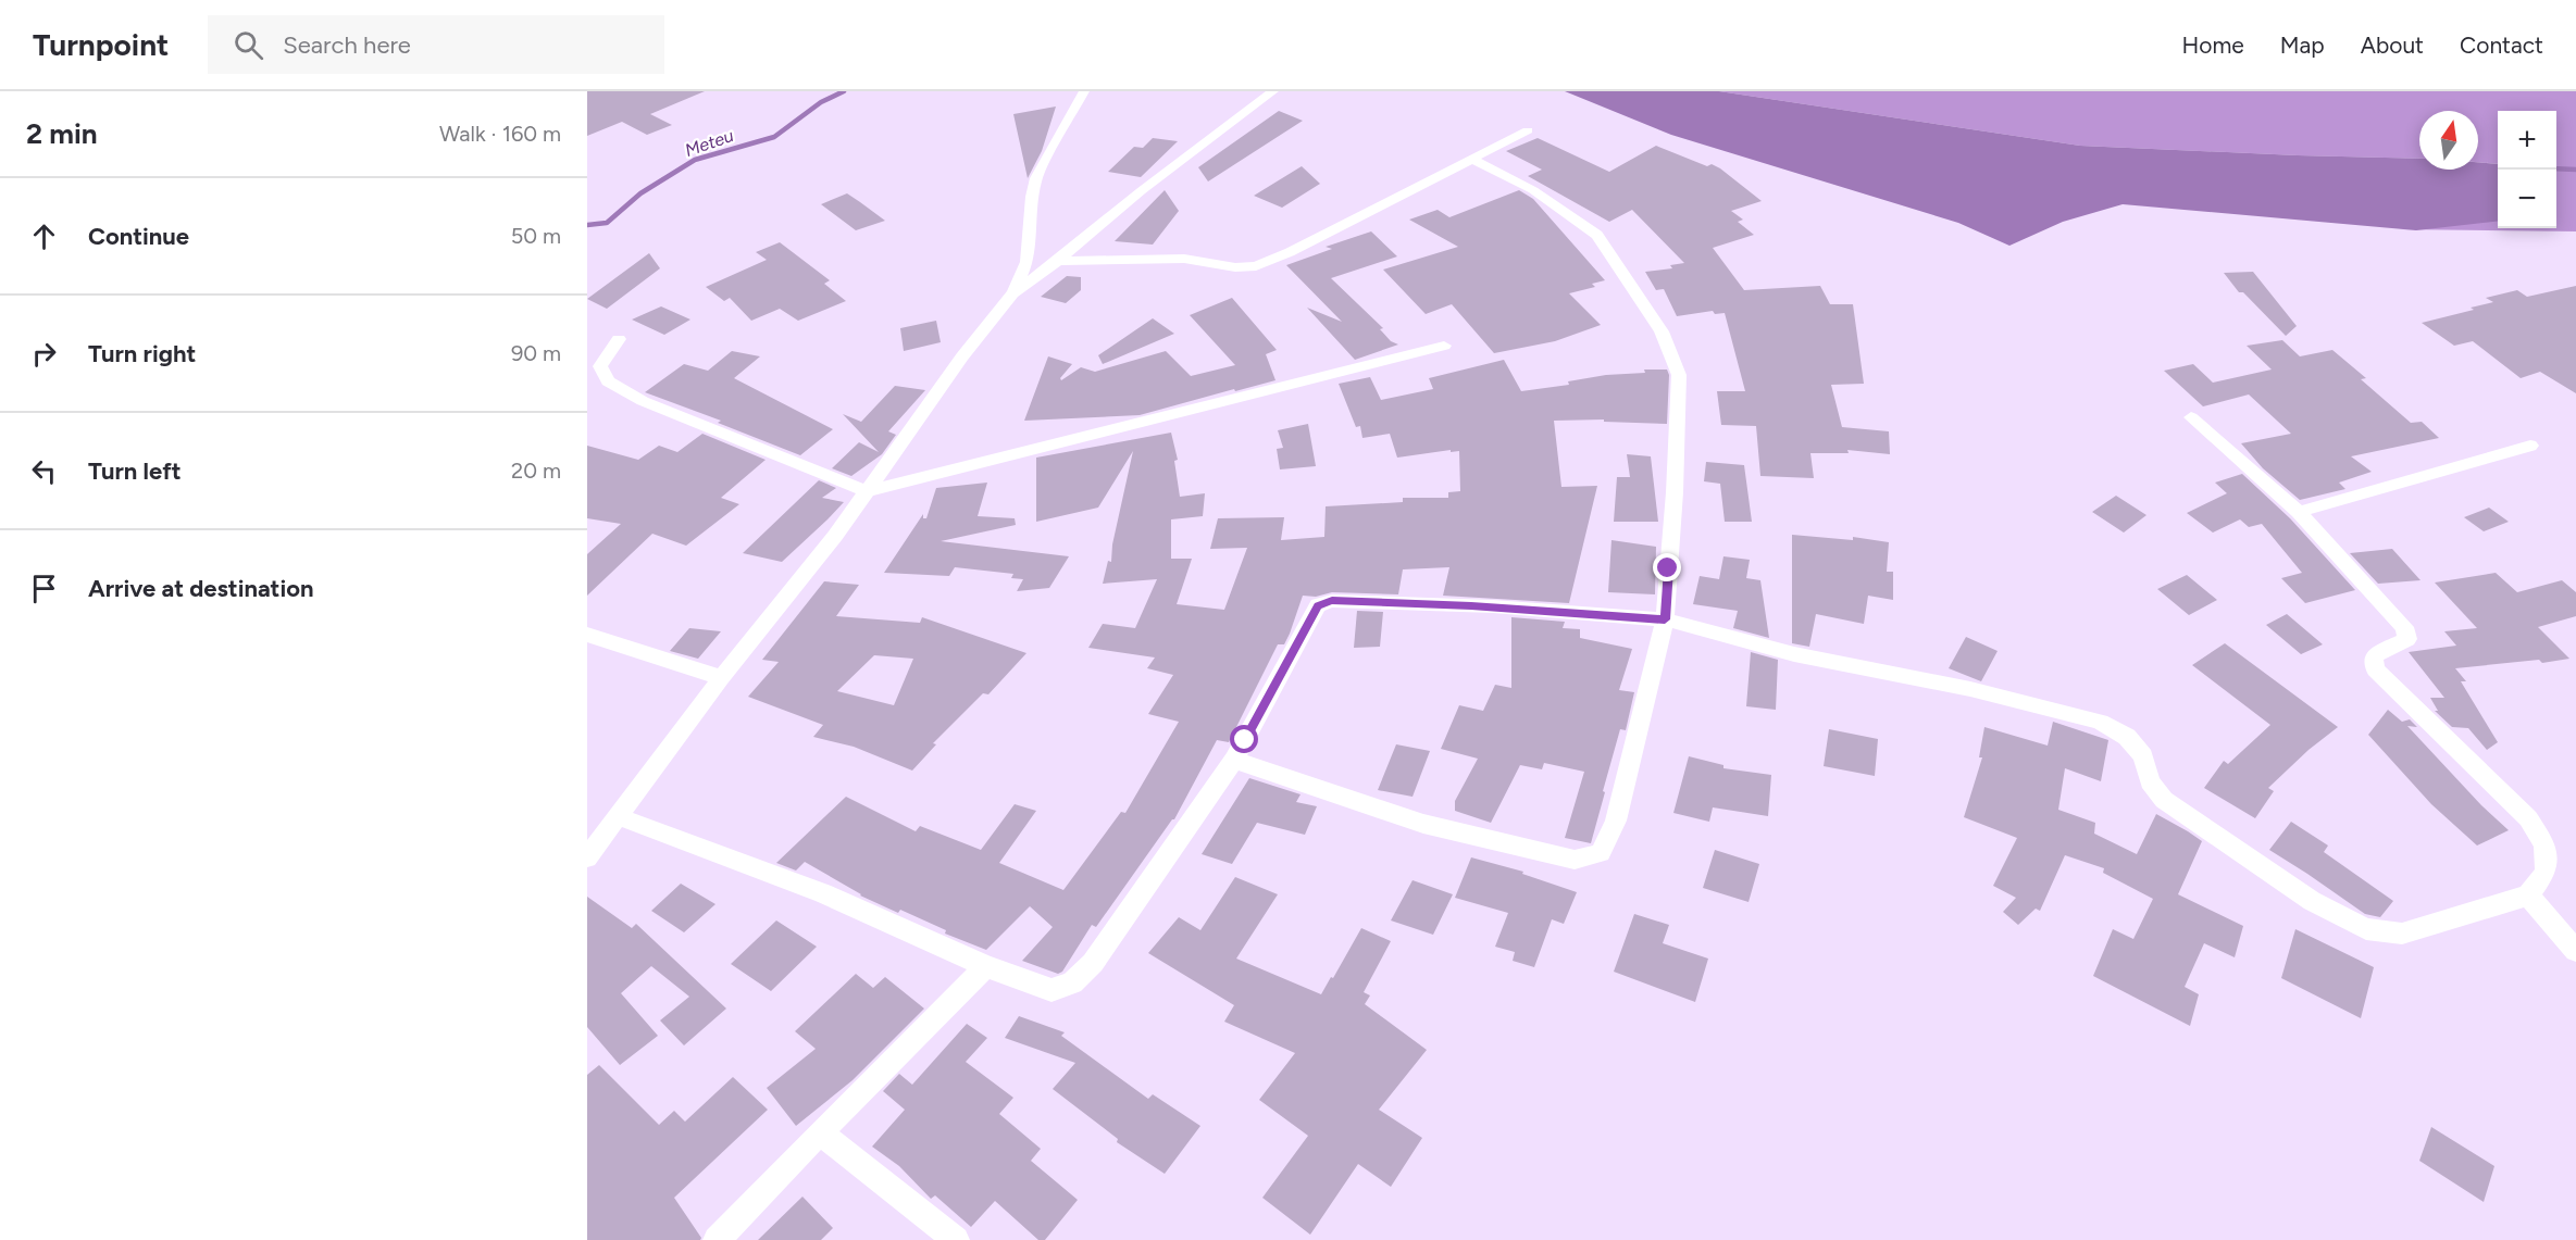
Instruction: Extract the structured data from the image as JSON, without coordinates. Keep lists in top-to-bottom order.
{
  "water": ["Meteu"],
  "north": "top",
  "page": {
    "header": "Turnpoint",
    "search": "Search here",
    "nav": [
      "Home",
      "Map",
      "About",
      "Contact"
    ],
    "heading": ["2 min", "Walk · 160 m"],
    "map_buttons": ["+", "−"],
    "list": [
      ["Continue", "50 m"],
      ["Turn right", "90 m"],
      ["Turn left", "20 m"],
      "Arrive at destination"
    ]
  }
}
